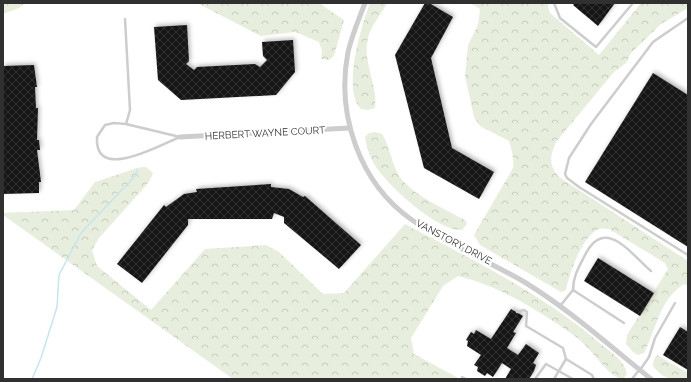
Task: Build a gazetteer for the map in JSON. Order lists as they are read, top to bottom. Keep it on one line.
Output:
{"streets":{"street":["HERBERT WAYNE COURT","VANSTORY DRIVE"]},"crossings":[["HERBERT WAYNE COURT","VANSTORY DRIVE"]]}
